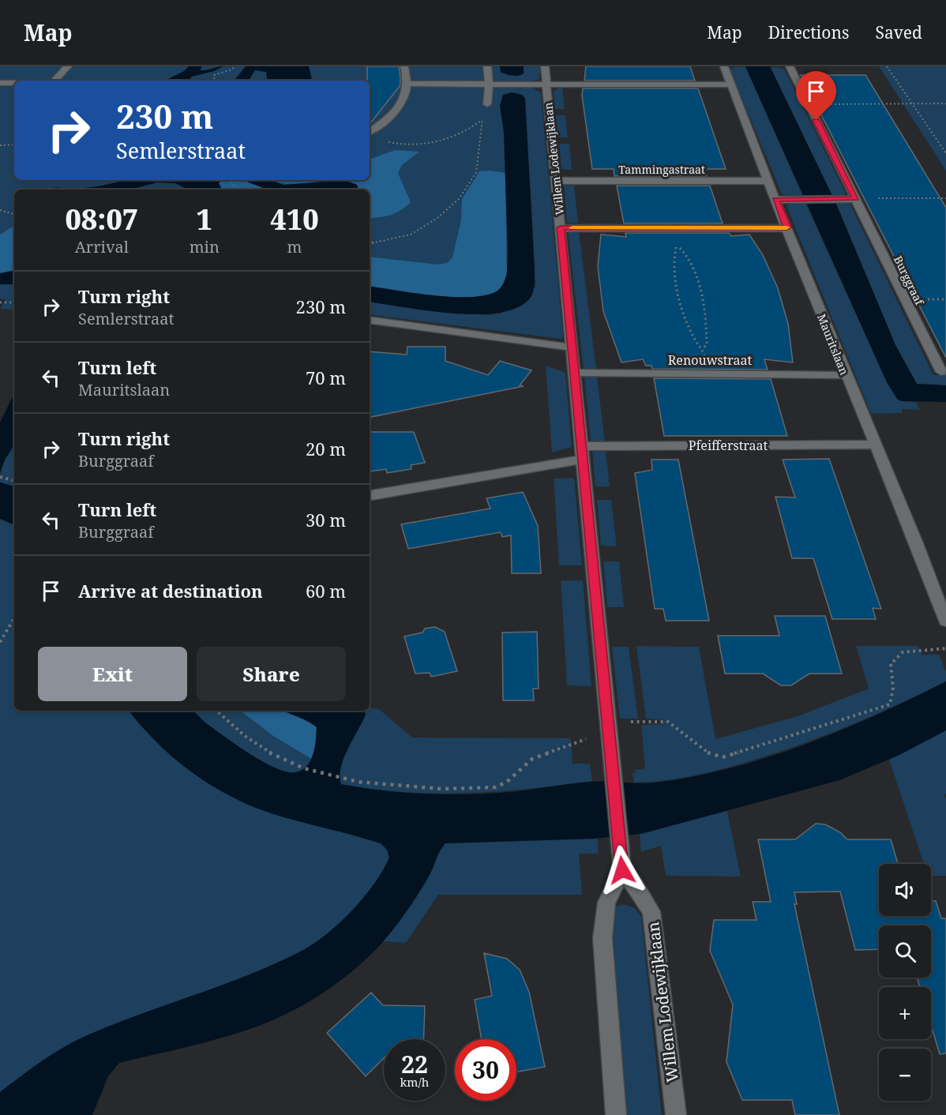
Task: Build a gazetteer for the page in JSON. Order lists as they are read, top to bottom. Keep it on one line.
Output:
{"streets":{"street":["Willem Lodewijklaan","Tammingastraat","Burggraaf","Mauritslaan","Renouwstraat","Pfeifferstraat"]},"crossings":[["Willem Lodewijklaan","Tammingastraat"],["Willem Lodewijklaan","Renouwstraat"],["Willem Lodewijklaan","Pfeifferstraat"],["Tammingastraat","Mauritslaan"],["Mauritslaan","Renouwstraat"],["Mauritslaan","Pfeifferstraat"]],"page":{"header":"Map","nav":["Map","Directions","Saved"],"turn":["230 m","Semlerstraat"],"eta":["08:07","Arrival","1","min","410","m"],"list":[{"name":"Turn right","note":"Semlerstraat","value":"230 m"},{"name":"Turn left","note":"Mauritslaan","value":"70 m"},{"name":"Turn right","note":"Burggraaf","value":"20 m"},{"name":"Turn left","note":"Burggraaf","value":"30 m"},{"name":"Arrive at destination","value":"60 m"}],"buttons":["Exit","Share"],"map_buttons":["+","−"],"speed":"22 km/h","limit":"30"}}
